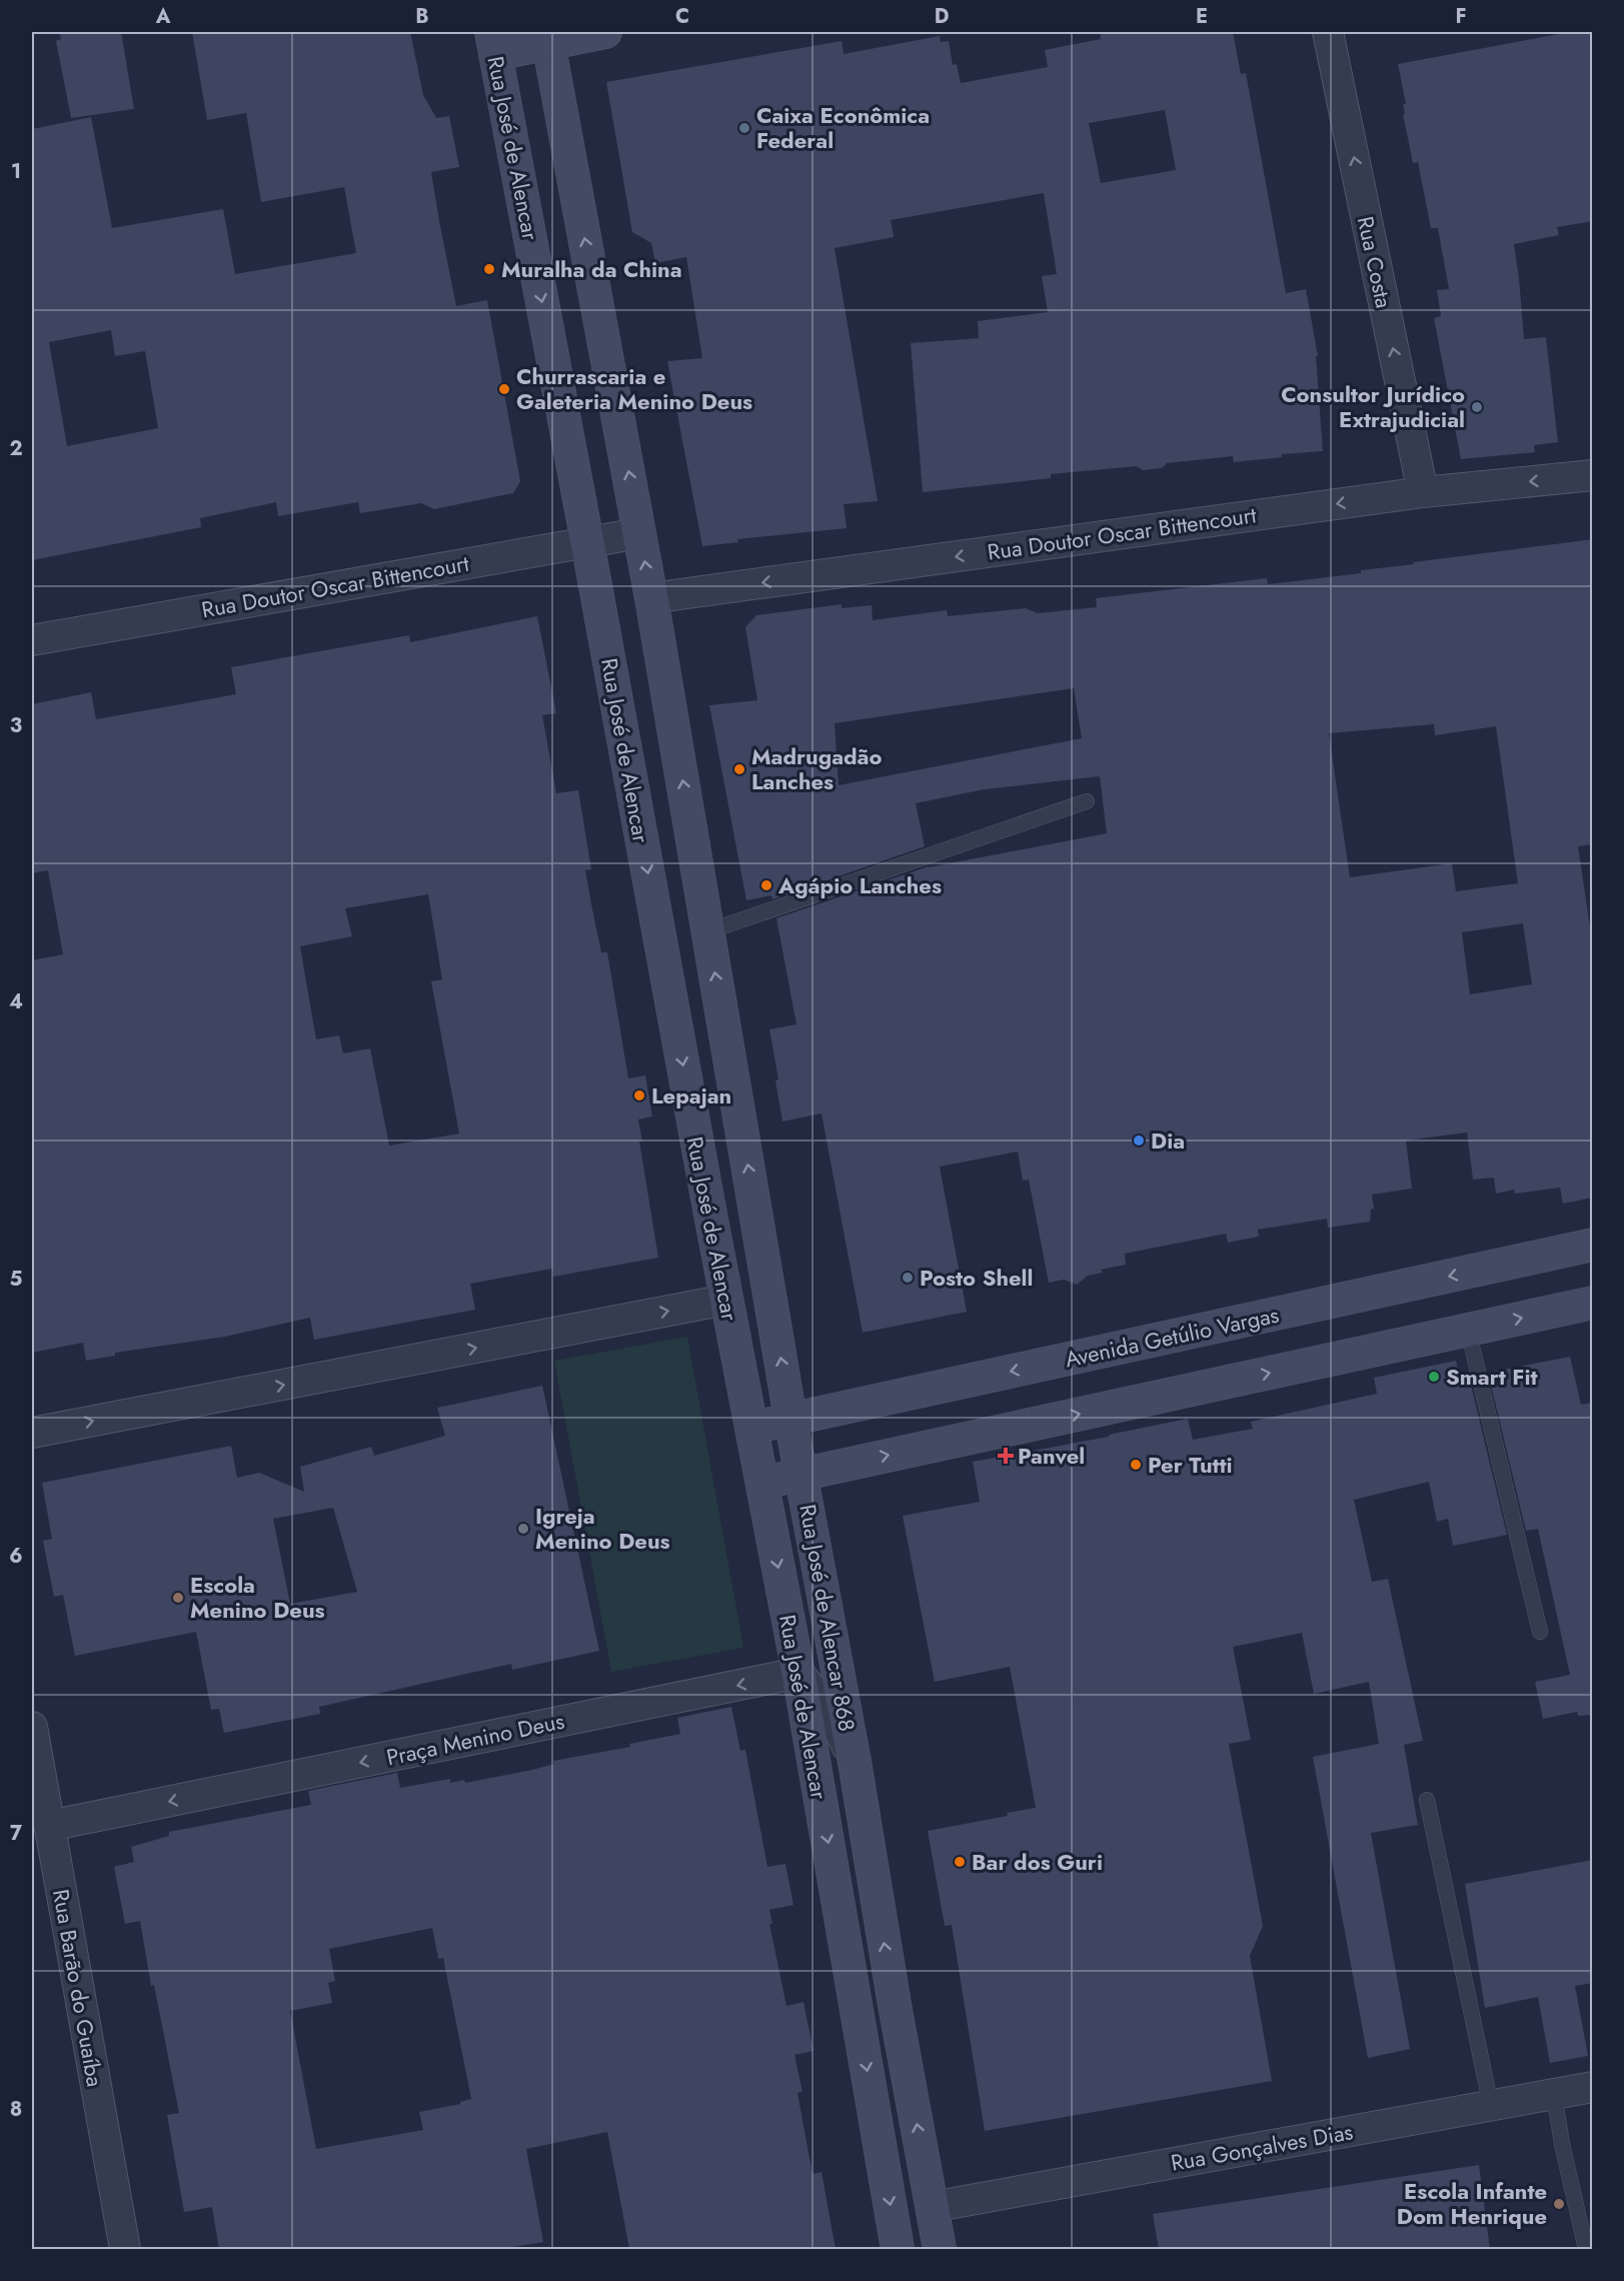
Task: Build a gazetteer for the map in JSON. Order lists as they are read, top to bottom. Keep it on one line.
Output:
{"streets":{"main road":["Rua José de Alencar","Avenida Getúlio Vargas","Rua José de Alencar 868"],"street":["Rua Costa","Rua Doutor Oscar Bittencourt","Praça Menino Deus","Rua Barão do Guaíba","Rua Gonçalves Dias"]},"crossings":[["Rua José de Alencar","Rua Doutor Oscar Bittencourt"],["Rua José de Alencar","Avenida Getúlio Vargas"],["Rua José de Alencar","Rua José de Alencar 868"],["Rua José de Alencar","Praça Menino Deus"],["Rua José de Alencar","Rua Gonçalves Dias"],["Rua Costa","Rua Doutor Oscar Bittencourt"],["Praça Menino Deus","Rua Barão do Guaíba"]],"one_way":["Rua Costa","Rua Doutor Oscar Bittencourt","Praça Menino Deus"],"places":{"other":["Caixa Econômica Federal","Muralha da China","Churrascaria e Galeteria Menino Deus","Consultor Jurídico Extrajudicial","Madrugadão Lanches","Agápio Lanches","Lepajan","Dia","Posto Shell","Smart Fit","Per Tutti","Igreja Menino Deus","Escola Menino Deus","Bar dos Guri","Escola Infante Dom Henrique"],"health":["Panvel"]},"grid":{"columns":["A","B","C","D","E","F"],"rows":["1","2","3","4","5","6","7","8"]}}
